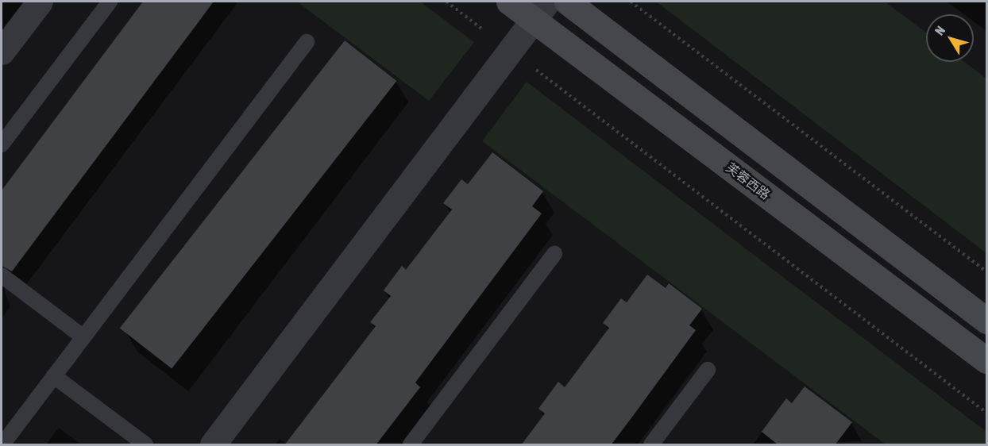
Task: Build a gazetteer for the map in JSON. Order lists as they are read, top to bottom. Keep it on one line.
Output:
{"streets":{"main road":["芙蓉西路"]},"north":"top left"}
